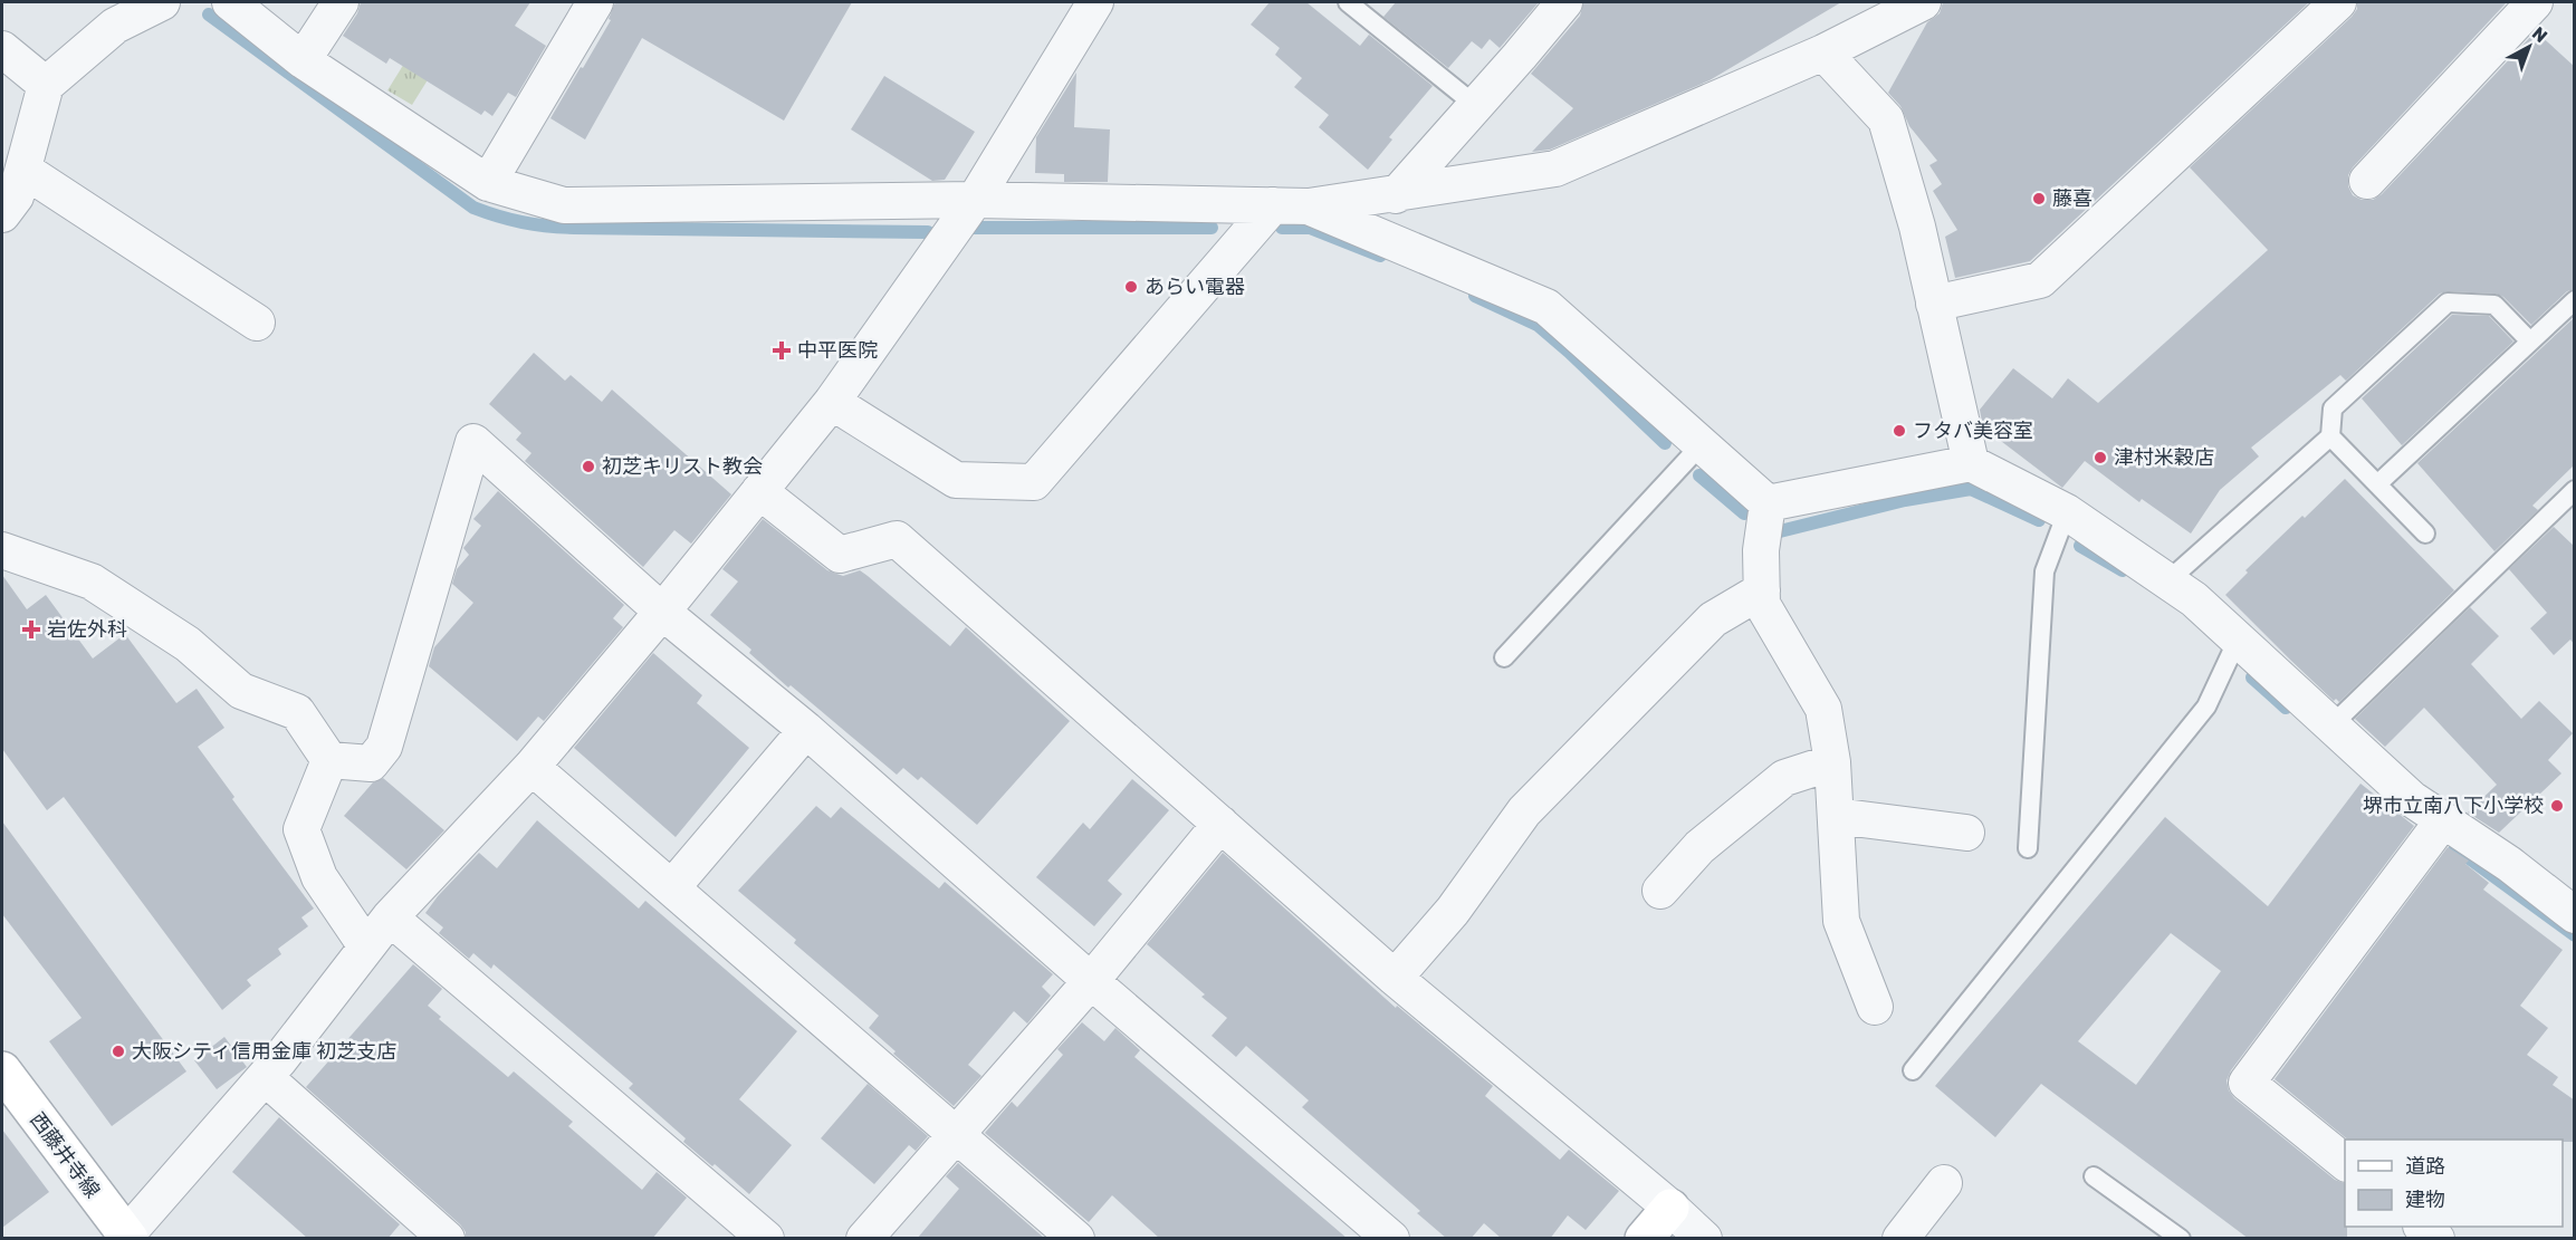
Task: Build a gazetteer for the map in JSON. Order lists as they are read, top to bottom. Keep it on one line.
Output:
{"streets":{"main road":["西藤井寺線"]},"places":{"other":["藤喜","あらい電器","フタバ美容室","津村米穀店","初芝キリスト教会","堺市立南八下小学校","大阪シティ信用金庫 初芝支店"],"health":["中平医院","岩佐外科"]},"legend":["道路","建物"],"north":"top right"}
